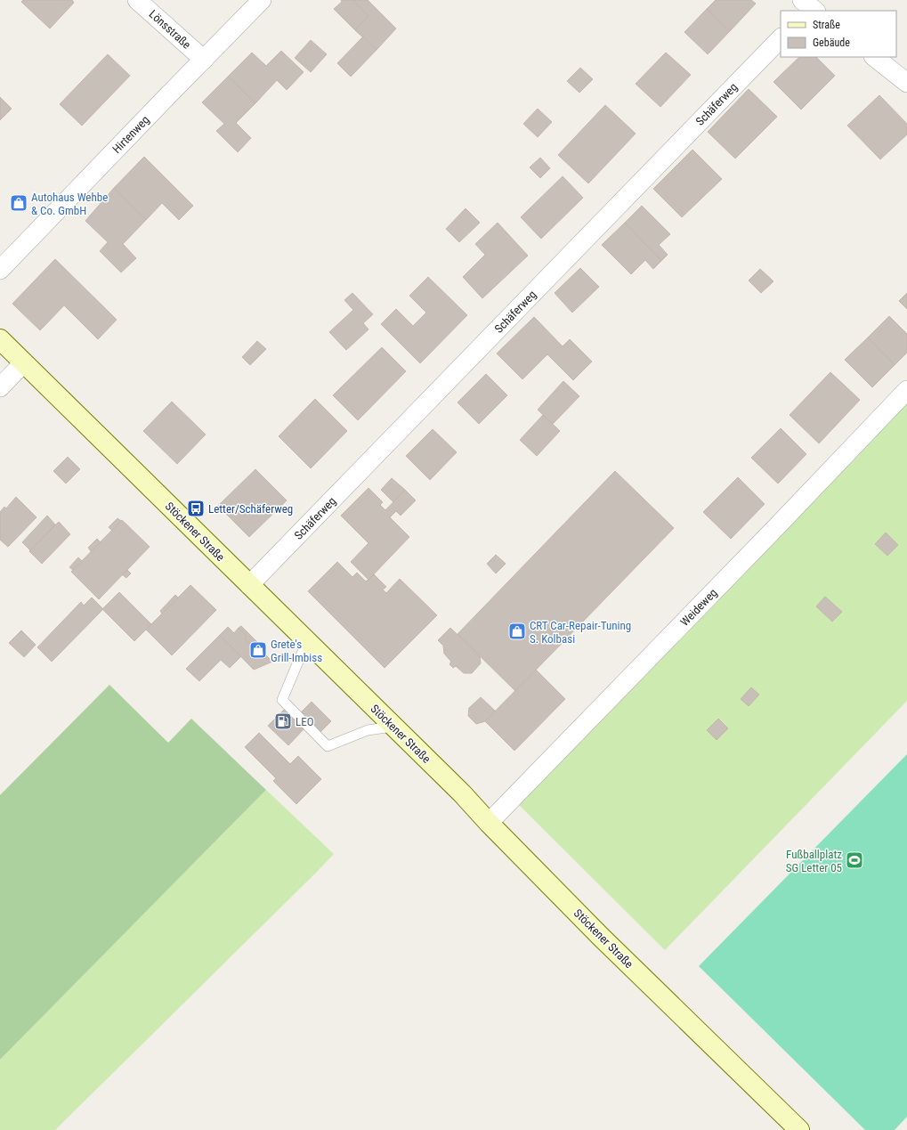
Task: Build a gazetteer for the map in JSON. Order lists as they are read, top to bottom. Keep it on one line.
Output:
{"streets":{"main road":["Stöckener Straße"],"street":["Lönsstraße","Schäferweg","Hirtenweg","Weideweg"]},"crossings":[["Lönsstraße","Hirtenweg"],["Schäferweg","Stöckener Straße"],["Stöckener Straße","Weideweg"]],"places":{"shop":["Autohaus Wehbe & Co. GmbH","CRT Car-Repair-Tuning S. Kolbasi","Grete's Grill-Imbiss"],"bus stop":["Letter/Schäferweg"],"fuel station":["LEO"],"sports":["Fußballplatz SG Letter 05"]},"legend":["Straße","Gebäude"]}
